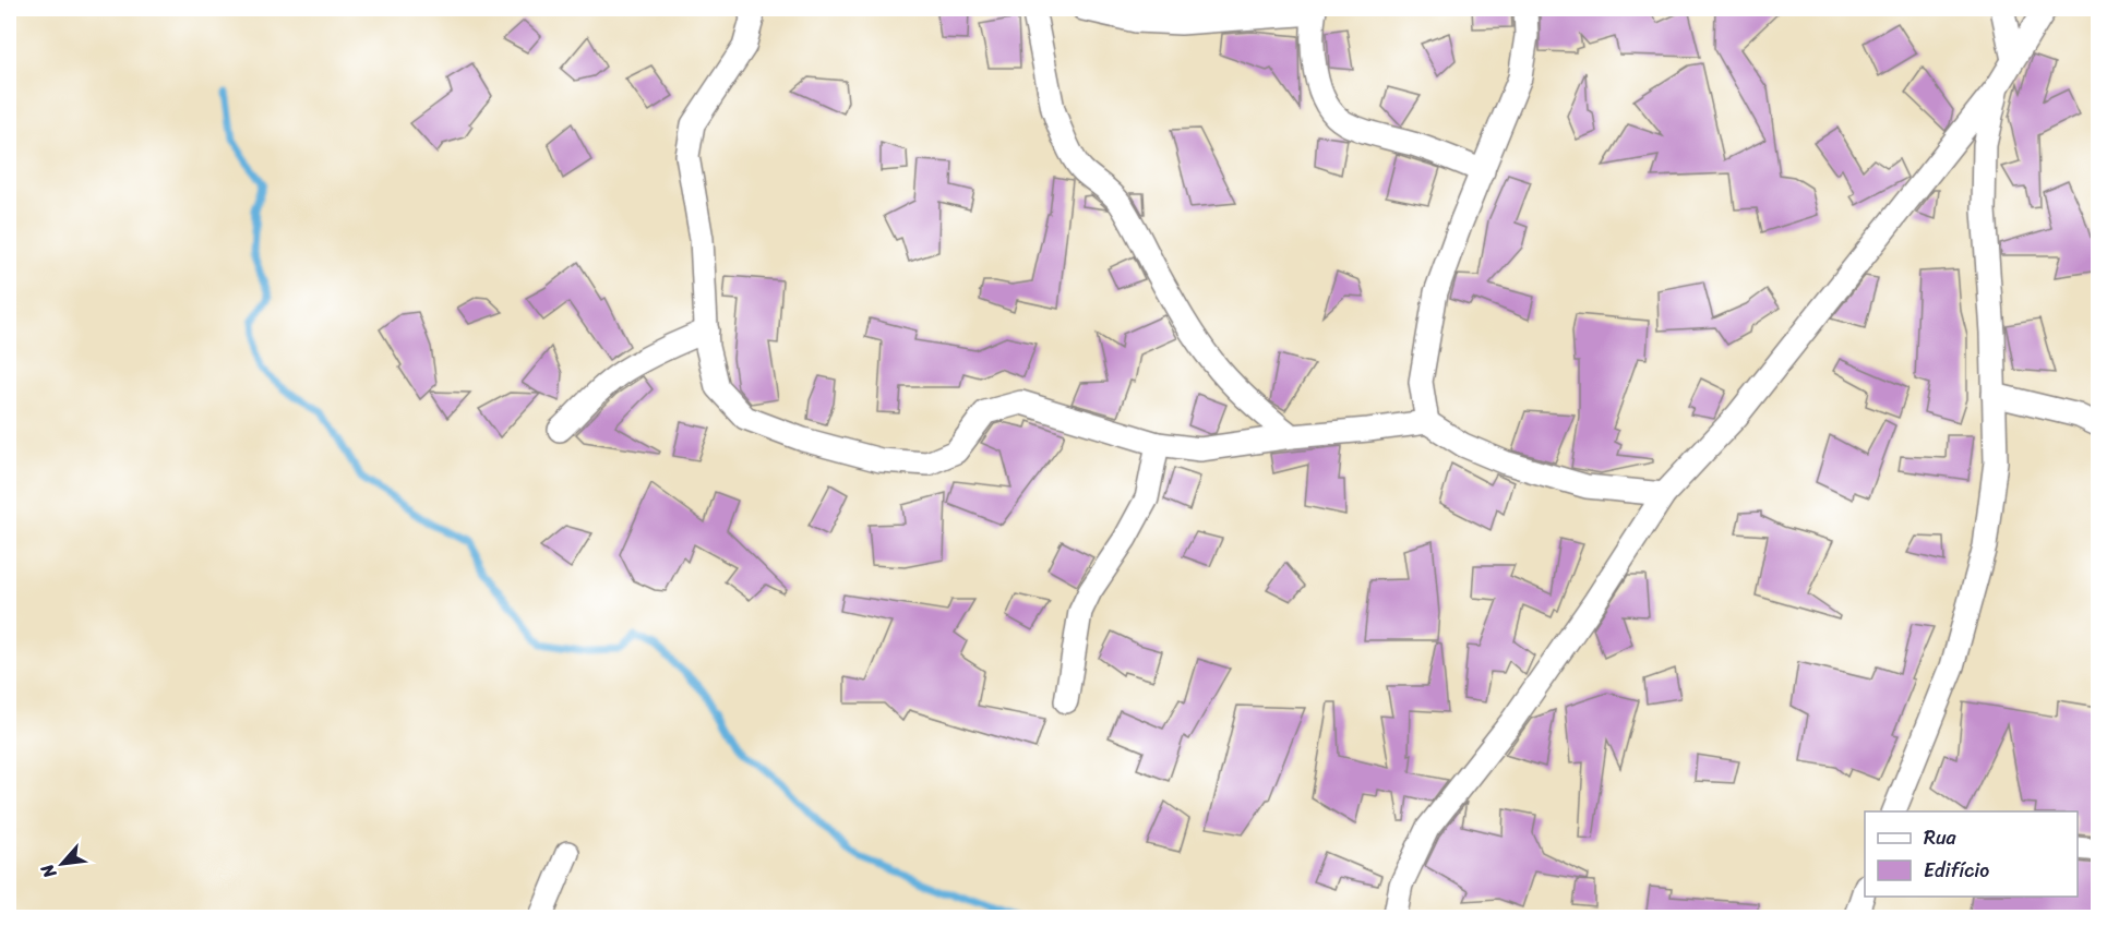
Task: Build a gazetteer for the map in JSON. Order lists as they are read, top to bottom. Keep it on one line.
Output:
{"legend":["Rua","Edifício"],"north":"bottom left"}
